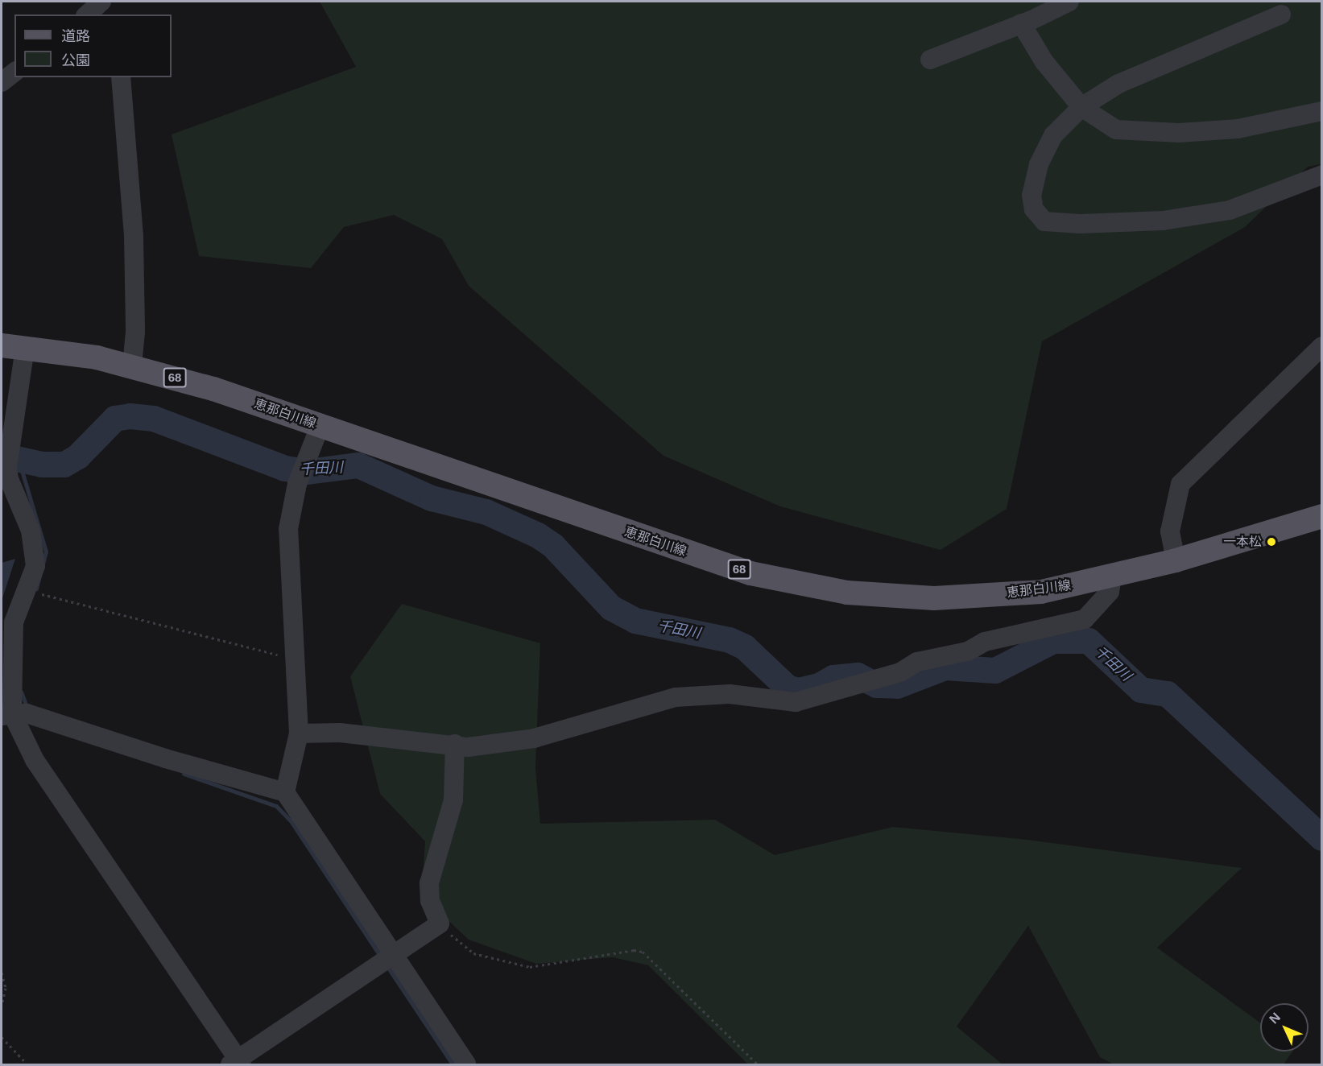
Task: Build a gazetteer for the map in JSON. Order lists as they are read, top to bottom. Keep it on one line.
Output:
{"streets":{"main road":["68","恵那白川線"]},"water":["千田川"],"places":["一本松"],"legend":["道路","公園"],"north":"top left"}
